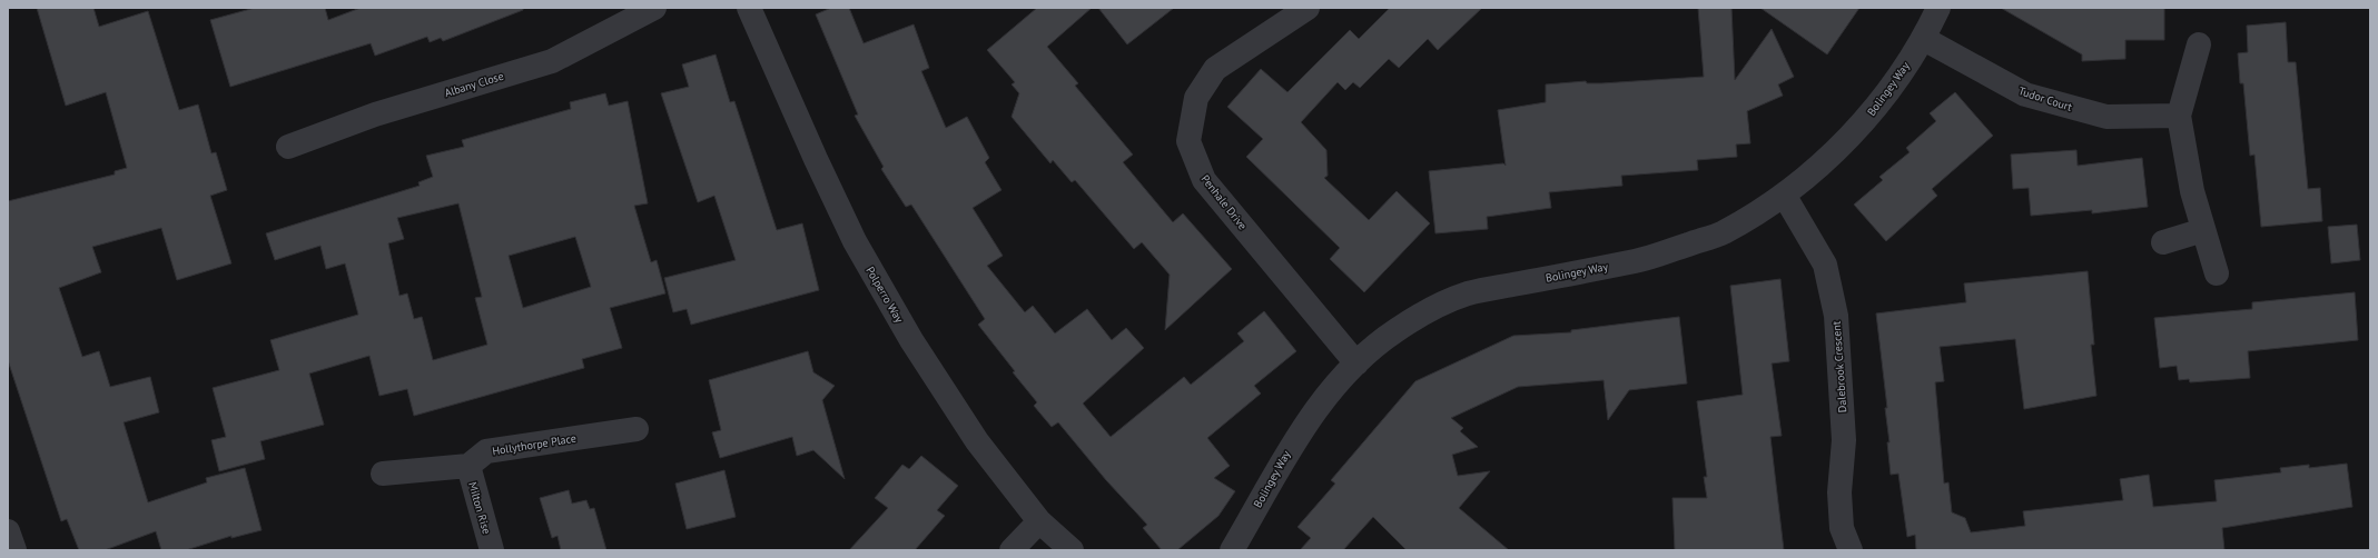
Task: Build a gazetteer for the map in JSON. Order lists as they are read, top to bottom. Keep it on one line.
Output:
{"streets":{"street":["Albany Close","Bolingey Way","Tudor Court","Penhale Drive","Polperro Way","Dalebrook Crescent","Hollythorpe Place","Milton Rise"]},"crossings":[["Bolingey Way","Tudor Court"],["Bolingey Way","Penhale Drive"],["Bolingey Way","Dalebrook Crescent"],["Hollythorpe Place","Milton Rise"]]}
